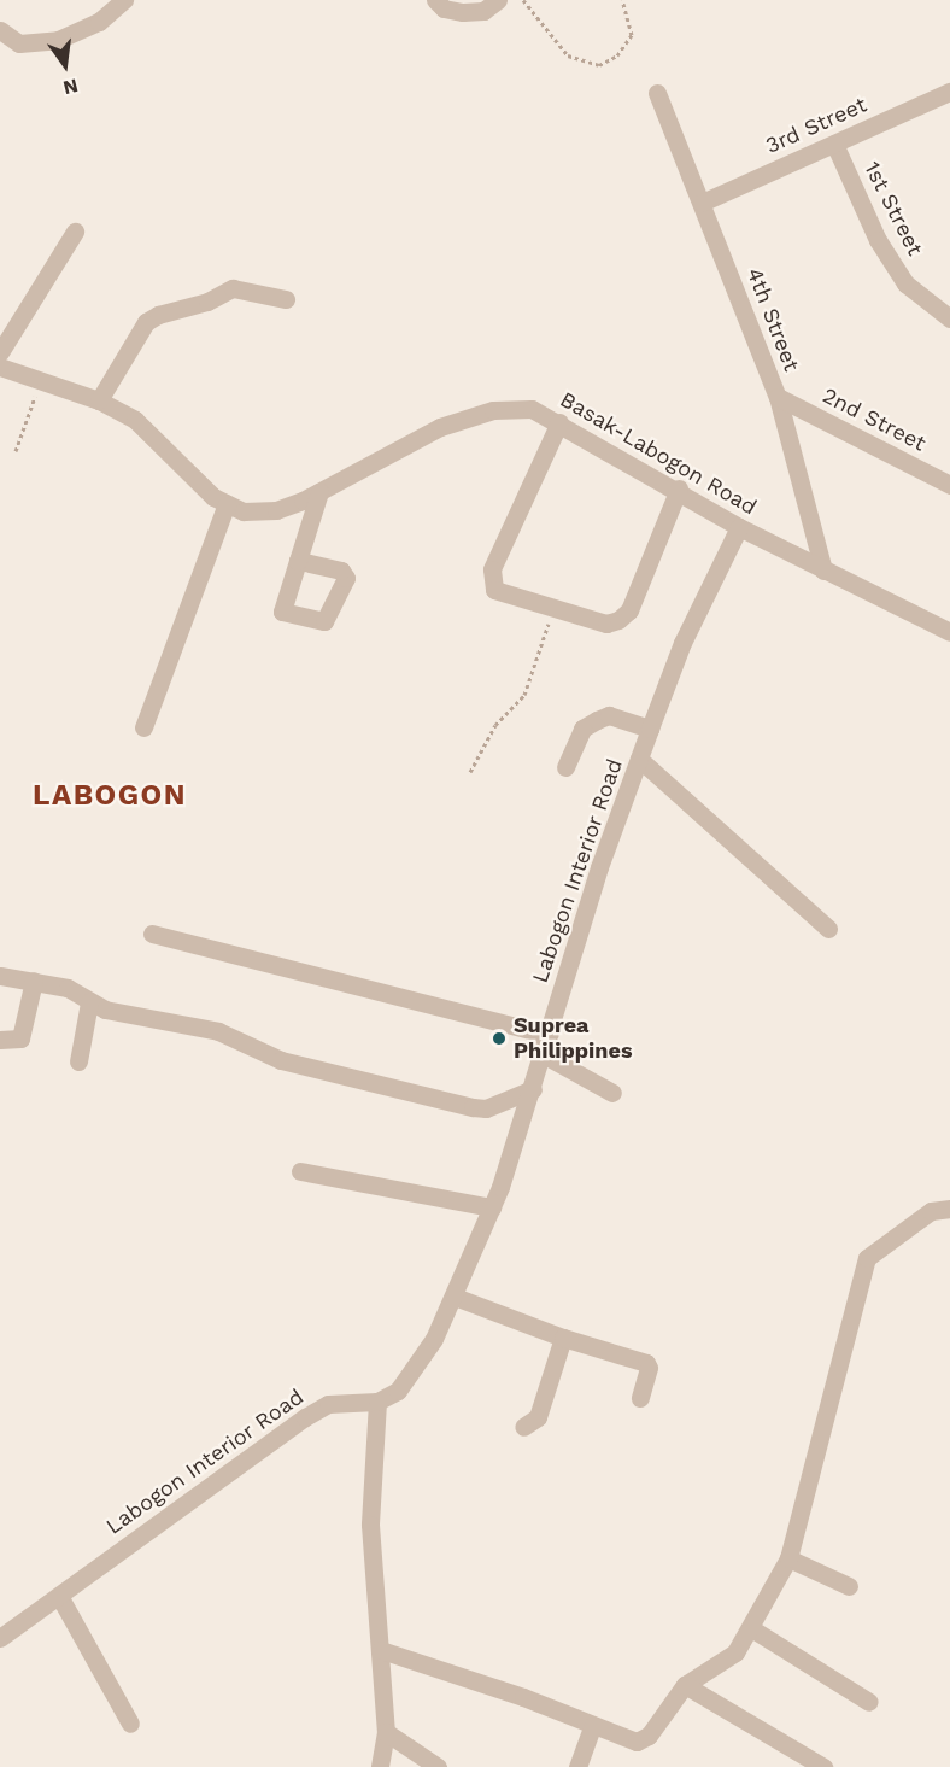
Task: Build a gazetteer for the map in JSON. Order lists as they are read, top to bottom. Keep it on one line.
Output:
{"streets":{"street":["3rd Street","1st Street","4th Street","2nd Street","Basak-Labogon Road","Labogon Interior Road"]},"crossings":[["3rd Street","1st Street"],["3rd Street","4th Street"],["4th Street","2nd Street"],["4th Street","Basak-Labogon Road"],["Basak-Labogon Road","Labogon Interior Road"]],"districts":["LABOGON"],"places":["Suprea Philippines"],"north":"bottom"}
